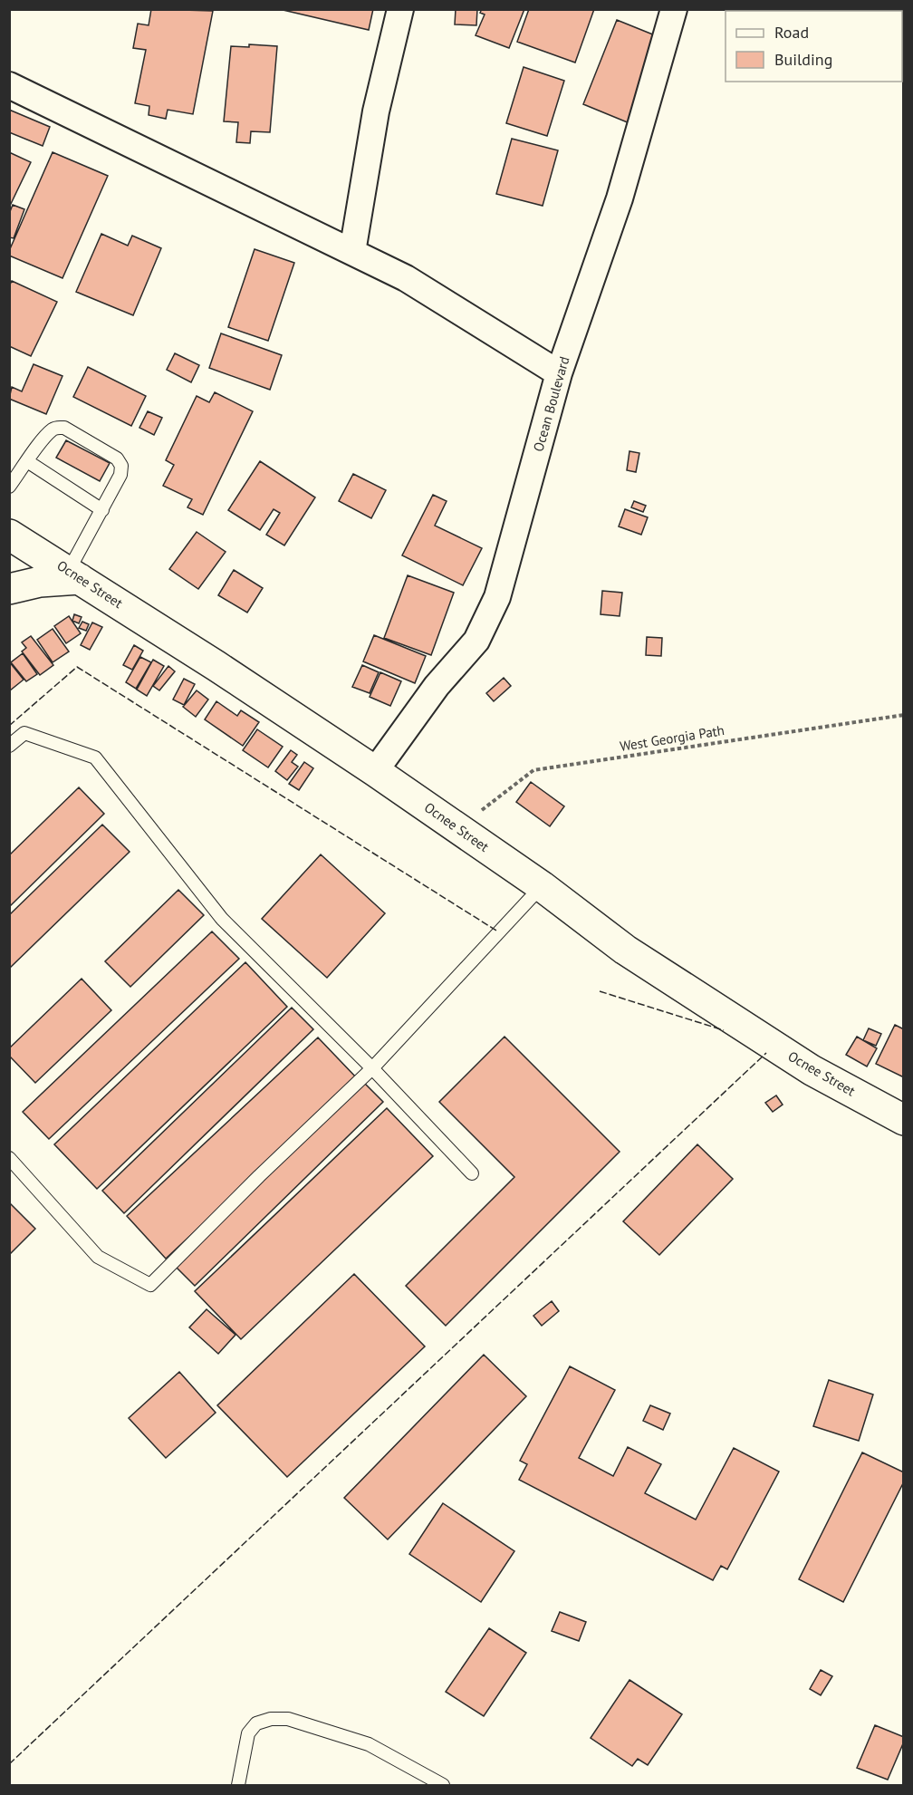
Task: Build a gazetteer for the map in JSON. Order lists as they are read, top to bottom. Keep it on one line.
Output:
{"streets":{"street":["Ocean Boulevard","Ocnee Street"],"path":["West Georgia Path"]},"crossings":[["Ocean Boulevard","Ocnee Street"]],"legend":["Road","Building"]}
